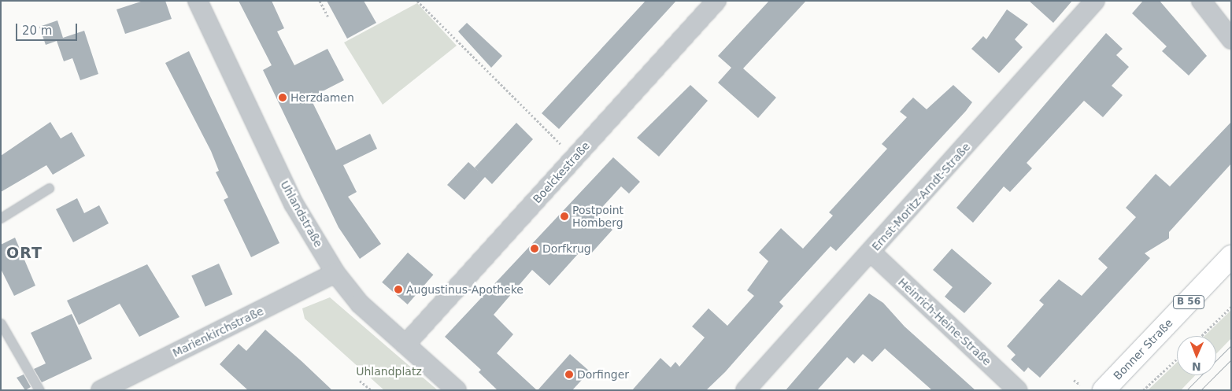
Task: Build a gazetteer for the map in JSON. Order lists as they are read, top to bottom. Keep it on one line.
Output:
{"streets":{"main road":["B 56","Bonner Straße"],"street":["Boelckestraße","Ernst-Moritz-Arndt-Straße","Uhlandstraße","Heinrich-Heine-Straße","Marienkirchstraße"]},"crossings":[["Boelckestraße","Uhlandstraße"],["Ernst-Moritz-Arndt-Straße","Heinrich-Heine-Straße"],["Uhlandstraße","Marienkirchstraße"]],"districts":["ORT"],"parks":["Uhlandplatz"],"places":["Herzdamen","Postpoint Homberg","Dorfkrug","Augustinus-Apotheke","Dorfinger"],"scale_bar":"20 m","north":"bottom"}
